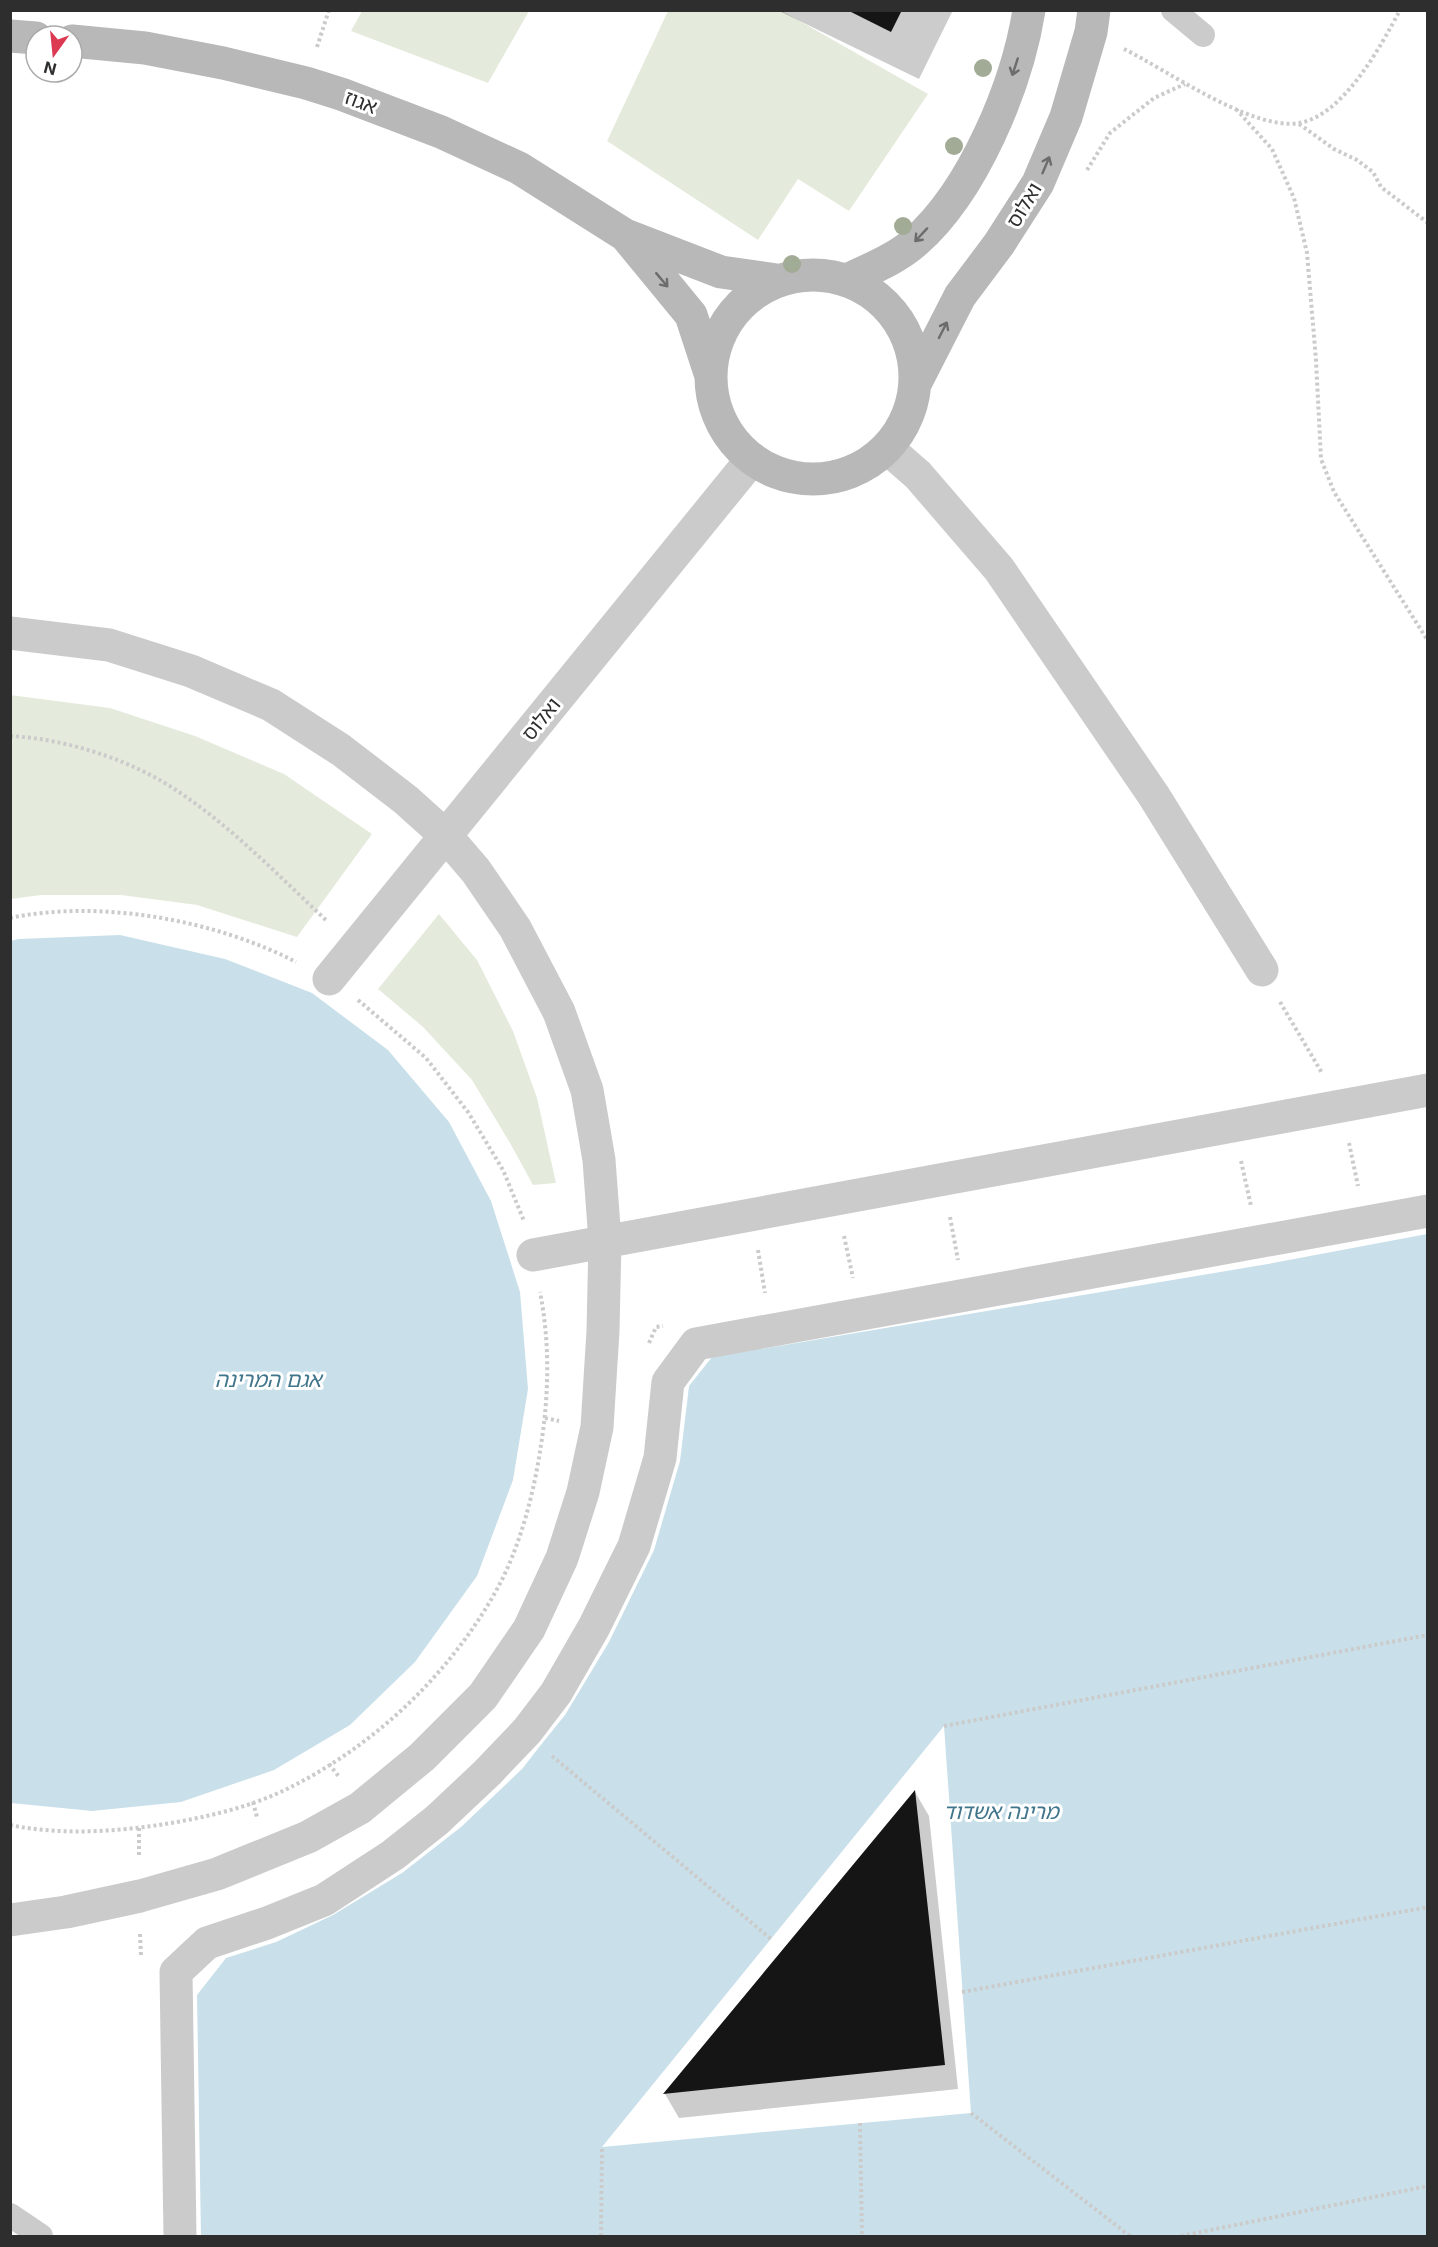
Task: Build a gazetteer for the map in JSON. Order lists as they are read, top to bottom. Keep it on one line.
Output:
{"streets":{"street":["אגוז","ואלוס"]},"crossings":[["אגוז","ואלוס"]],"water":["אגם המרינה","מרינה אשדוד"],"north":"bottom"}
